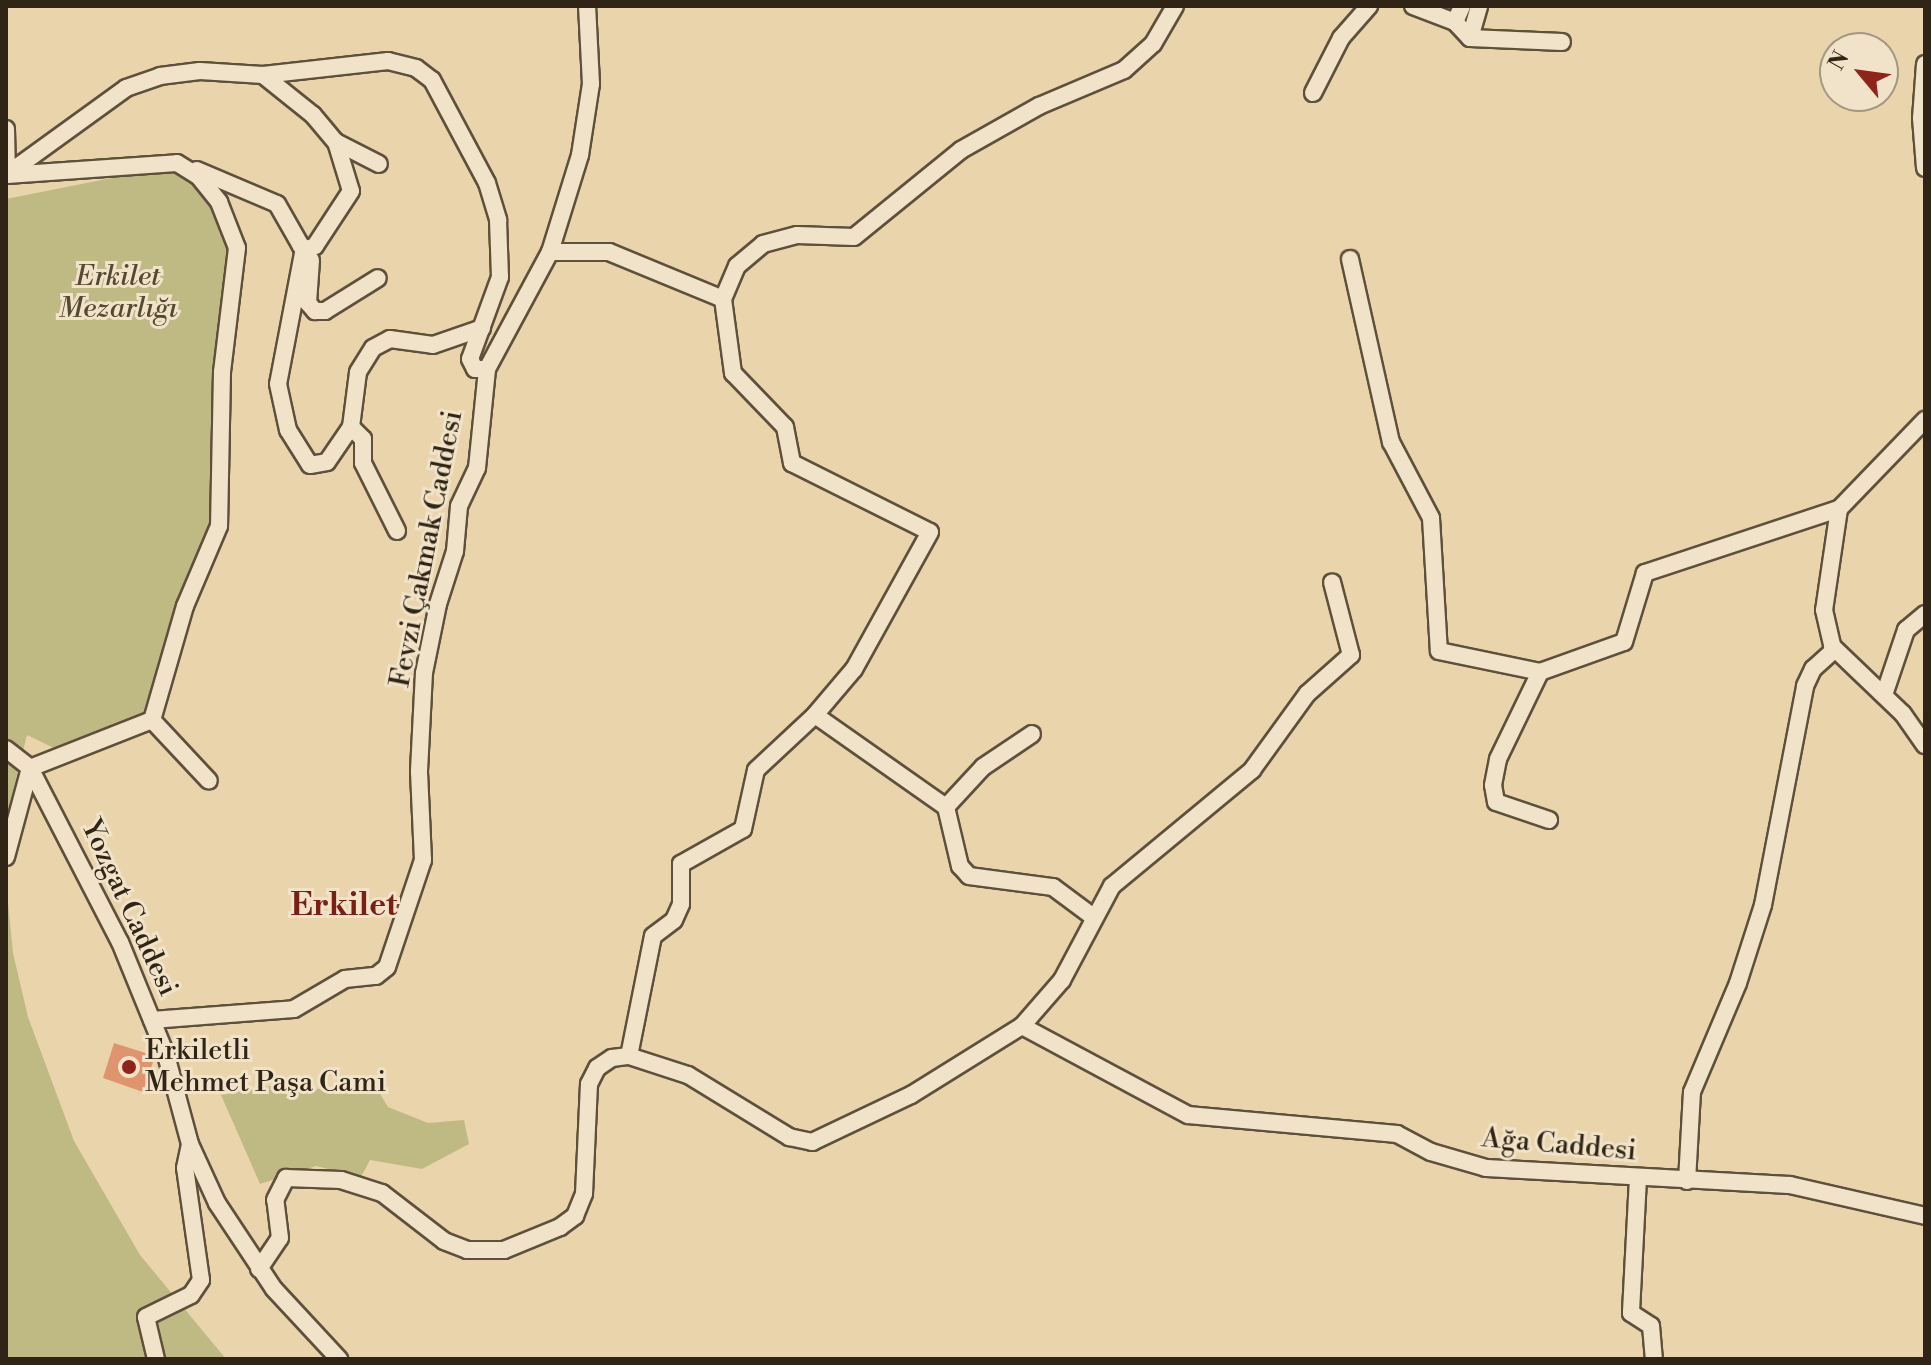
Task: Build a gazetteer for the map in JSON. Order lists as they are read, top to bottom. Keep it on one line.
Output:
{"streets":{"street":["Fevzi Çakmak Caddesi","Yozgat Caddesi","Ağa Caddesi"]},"crossings":[["Fevzi Çakmak Caddesi","Yozgat Caddesi"]],"districts":["Erkilet"],"parks":["Erkilet Mezarlığı"],"places":["Erkiletli Mehmet Paşa Cami"],"north":"top left"}
